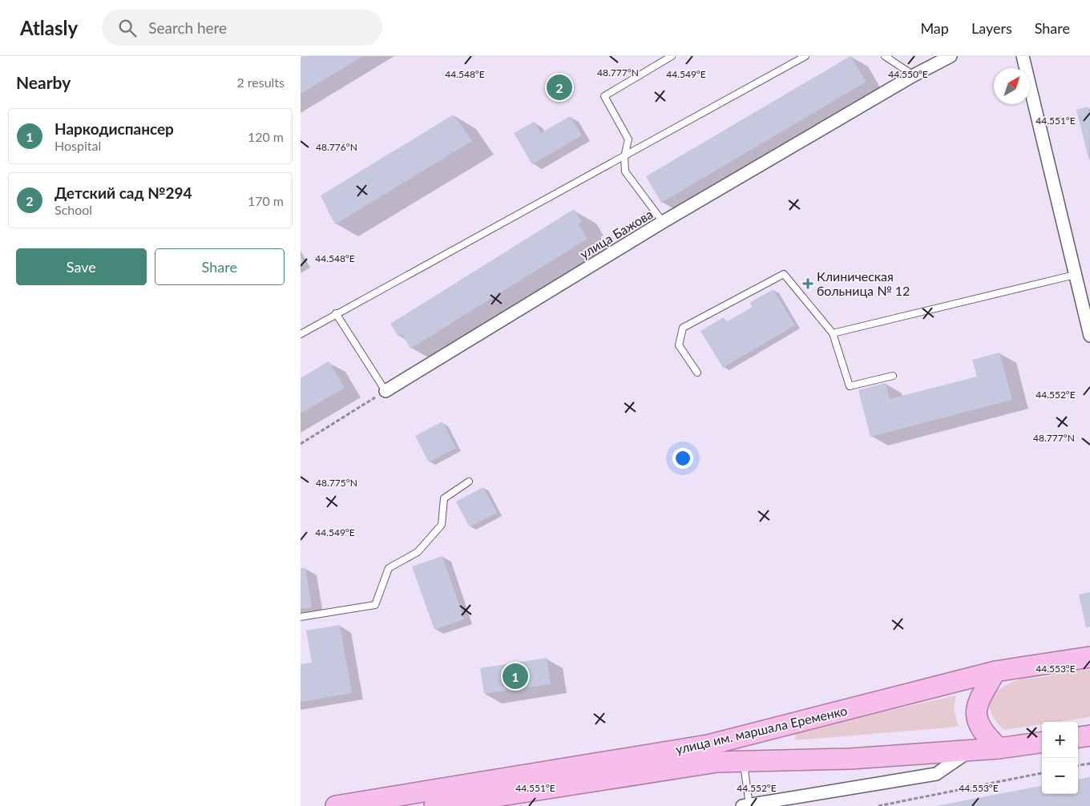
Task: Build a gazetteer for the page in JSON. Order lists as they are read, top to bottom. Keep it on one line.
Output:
{"streets":{"highway":["улица им. маршала Еременко"],"street":["улица Бажова"]},"places":{"health":["Клиническая больница № 12"]},"north":"top right","page":{"header":"Atlasly","search":"Search here","nav":["Map","Layers","Share"],"heading":["Nearby","2 results"],"pins":["2","1"],"list":[{"mark":"1","name":"Наркодиспансер","note":"Hospital","value":"120 m"},{"mark":"2","name":"Детский сад №294","note":"School","value":"170 m"}],"buttons":["Save","Share"],"map_buttons":["+","−"]},"coordinates":["48.777°N","44.548°E","44.549°E","44.550°E","44.551°E","48.776°N","44.552°E","48.775°N","44.553°E"]}
